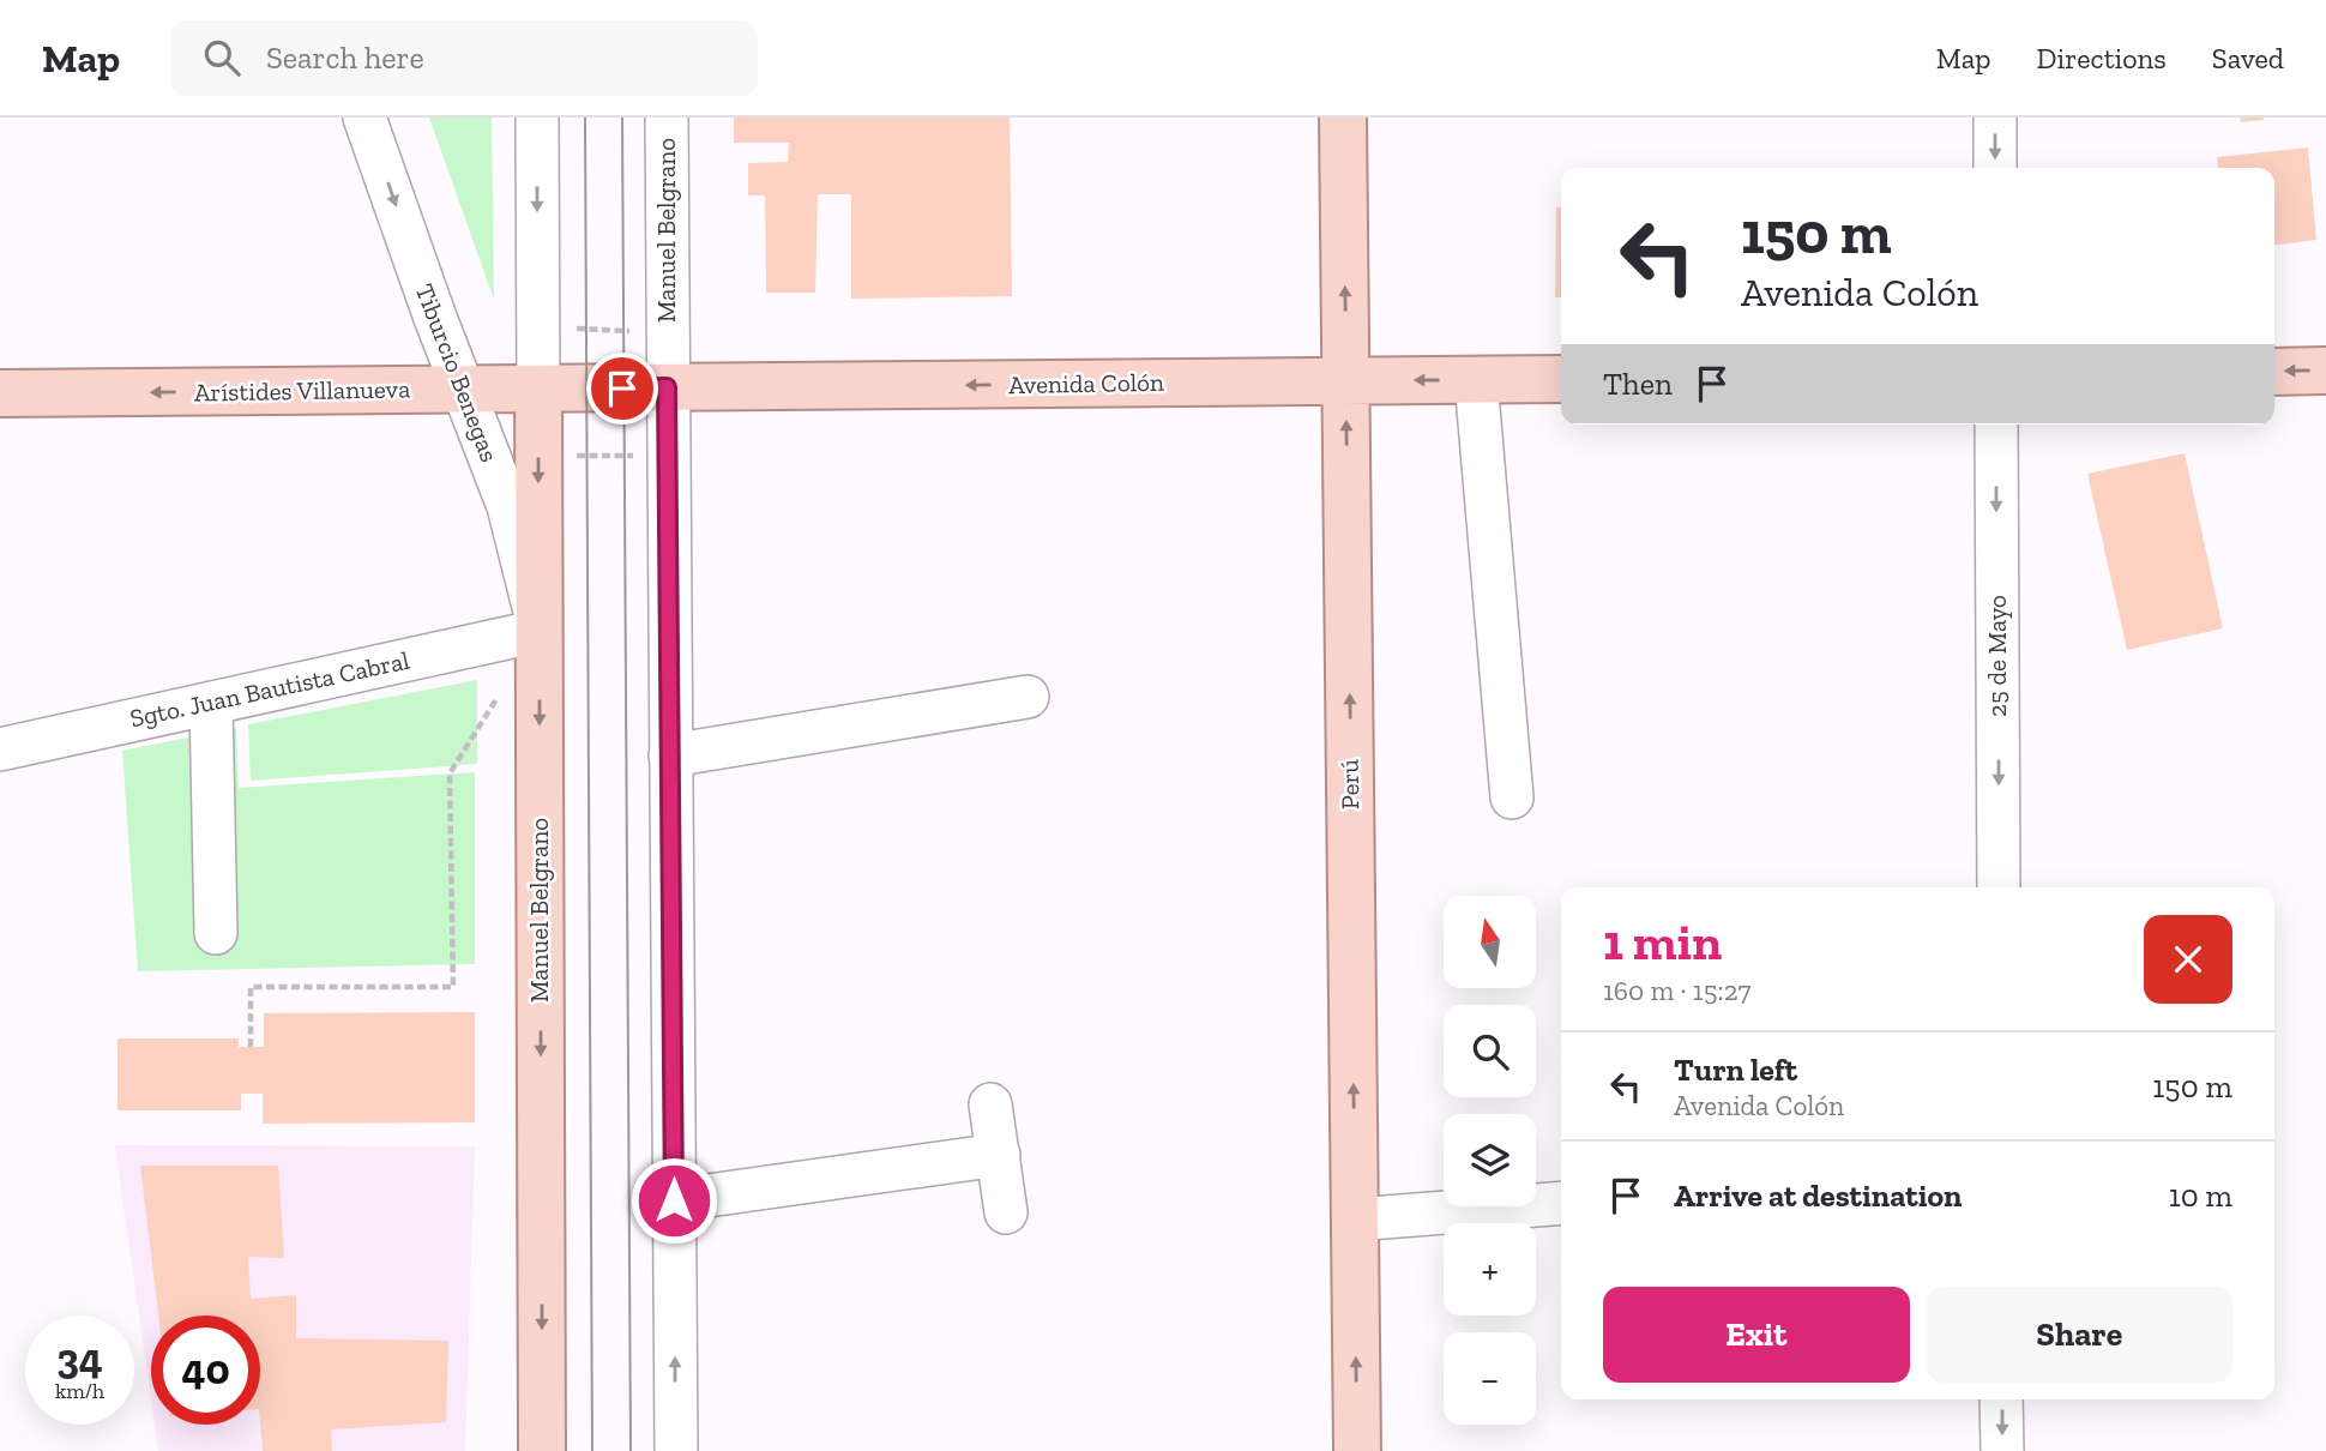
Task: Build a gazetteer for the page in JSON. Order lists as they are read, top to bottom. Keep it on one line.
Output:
{"streets":{"main road":["Manuel Belgrano","Avenida Colón","Arístides Villanueva","Perú"],"street":["Tiburcio Benegas","25 de Mayo","Sgto. Juan Bautista Cabral"]},"crossings":[["Manuel Belgrano","Tiburcio Benegas"],["Manuel Belgrano","Avenida Colón"],["Manuel Belgrano","Arístides Villanueva"],["Manuel Belgrano","Sgto. Juan Bautista Cabral"],["Tiburcio Benegas","Arístides Villanueva"],["Tiburcio Benegas","Sgto. Juan Bautista Cabral"],["Avenida Colón","Arístides Villanueva"],["Avenida Colón","Perú"]],"one_way":["Tiburcio Benegas","Avenida Colón","Arístides Villanueva","25 de Mayo","Perú"],"north":"top","page":{"header":"Map","search":"Search here","nav":["Map","Directions","Saved"],"turn":["150 m","Avenida Colón"],"then":"Then","heading":["1 min","160 m · 15:27"],"map_buttons":["+","−"],"list":[{"name":"Turn left","note":"Avenida Colón","value":"150 m"},{"name":"Arrive at destination","value":"10 m"}],"buttons":["Exit","Share"],"speed":"34 km/h","limit":"40"}}
